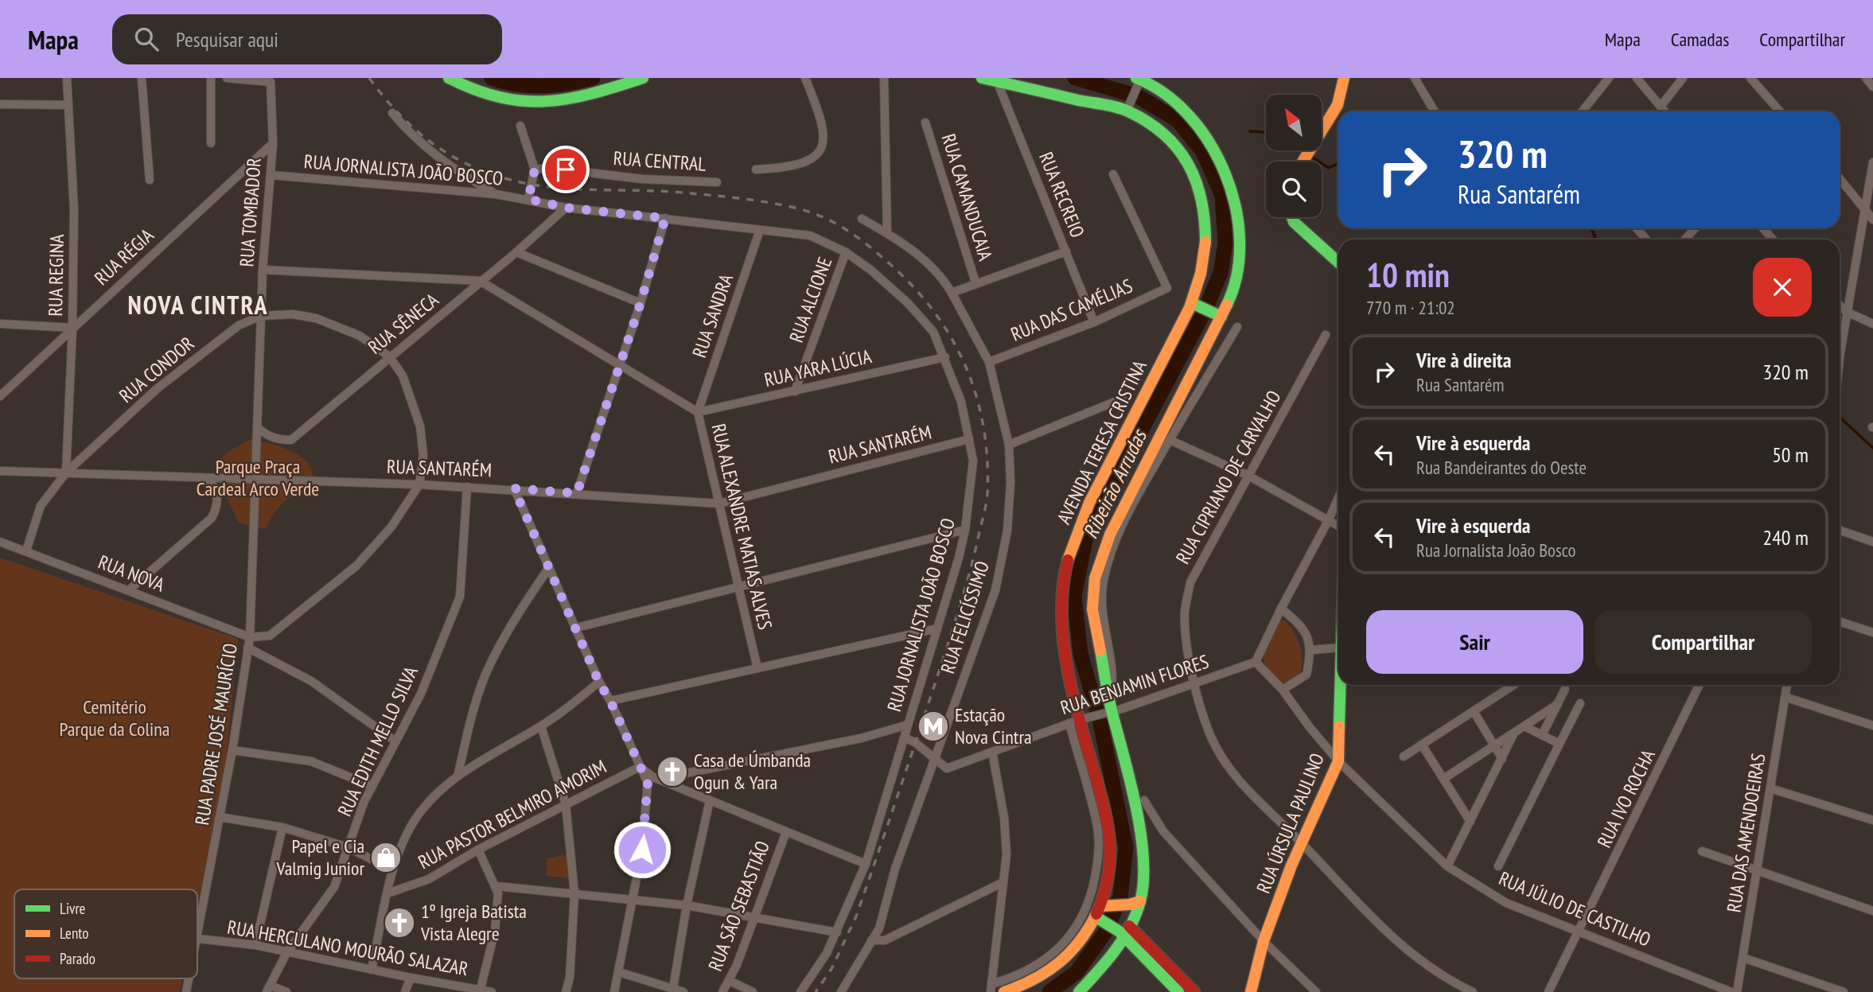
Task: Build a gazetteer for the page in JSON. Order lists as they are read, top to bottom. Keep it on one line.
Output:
{"streets":{"main road":["AVENIDA TERESA CRISTINA","RUA ÚRSULA PAULINO"],"street":["RUA CENTRAL","RUA JORNALISTA JOÃO BOSCO","RUA RECREIO","RUA CAMANDUCAIA","RUA TOMBADOR","RUA RÉGIA","RUA REGINA","RUA ALCIONE","RUA DAS CAMÉLIAS","RUA SANDRA","RUA SÊNECA","RUA YARA LÚCIA","RUA CONDOR","RUA SANTARÉM","RUA CIPRIANO DE CARVALHO","RUA ALEXANDRE MATIAS ALVES","RUA NOVA","RUA FELICÍSSIMO","RUA BENJAMIN FLORES","RUA PADRE JOSÉ MAURÍCIO","RUA EDITH MELLO SILVA","RUA IVO ROCHA","RUA PASTOR BELMIRO AMORIM","RUA DAS AMENDOEIRAS","RUA SÃO SEBASTIÃO","RUA JÚLIO DE CASTILHO","RUA HERCULANO MOURÃO SALAZAR"]},"crossings":[["RUA JORNALISTA JOÃO BOSCO","RUA TOMBADOR"],["RUA JORNALISTA JOÃO BOSCO","RUA ALCIONE"],["RUA JORNALISTA JOÃO BOSCO","RUA SANDRA"],["RUA JORNALISTA JOÃO BOSCO","RUA SÊNECA"],["RUA JORNALISTA JOÃO BOSCO","RUA YARA LÚCIA"],["RUA JORNALISTA JOÃO BOSCO","RUA SANTARÉM"],["RUA RECREIO","RUA DAS CAMÉLIAS"],["RUA RECREIO","AVENIDA TERESA CRISTINA"],["RUA TOMBADOR","RUA RÉGIA"],["RUA TOMBADOR","RUA SÊNECA"],["RUA TOMBADOR","RUA CONDOR"],["RUA TOMBADOR","RUA SANTARÉM"],["RUA TOMBADOR","RUA PADRE JOSÉ MAURÍCIO"],["RUA RÉGIA","RUA REGINA"],["RUA REGINA","RUA CONDOR"],["RUA REGINA","RUA SANTARÉM"],["RUA ALCIONE","RUA YARA LÚCIA"],["RUA DAS CAMÉLIAS","RUA FELICÍSSIMO"],["RUA SANDRA","RUA YARA LÚCIA"],["RUA SANDRA","RUA ALEXANDRE MATIAS ALVES"],["RUA SÊNECA","RUA CONDOR"],["RUA SÊNECA","RUA ALEXANDRE MATIAS ALVES"],["RUA YARA LÚCIA","RUA ALEXANDRE MATIAS ALVES"],["RUA CONDOR","RUA SANTARÉM"],["RUA CONDOR","RUA NOVA"],["RUA CONDOR","RUA PADRE JOSÉ MAURÍCIO"],["AVENIDA TERESA CRISTINA","RUA BENJAMIN FLORES"],["RUA SANTARÉM","RUA ALEXANDRE MATIAS ALVES"],["RUA SANTARÉM","RUA PADRE JOSÉ MAURÍCIO"],["RUA SANTARÉM","RUA EDITH MELLO SILVA"],["RUA CIPRIANO DE CARVALHO","RUA BENJAMIN FLORES"],["RUA CIPRIANO DE CARVALHO","RUA ÚRSULA PAULINO"],["RUA NOVA","RUA PADRE JOSÉ MAURÍCIO"],["RUA FELICÍSSIMO","RUA BENJAMIN FLORES"],["RUA BENJAMIN FLORES","RUA JÚLIO DE CASTILHO"],["RUA PADRE JOSÉ MAURÍCIO","RUA HERCULANO MOURÃO SALAZAR"],["RUA EDITH MELLO SILVA","RUA HERCULANO MOURÃO SALAZAR"],["RUA IVO ROCHA","RUA JÚLIO DE CASTILHO"],["RUA ÚRSULA PAULINO","RUA JÚLIO DE CASTILHO"]],"districts":["NOVA CINTRA"],"water":["Ribeirão Arrudas"],"parks":["Parque Praça Cardeal Arco Verde","Cemitério Parque da Colina"],"places":{"metro station":["Estação Nova Cintra"],"church":["Casa de Úmbanda Ogun & Yara","1º Igreja Batista Vista Alegre"],"shop":["Papel e Cia Valmig Junior"]},"legend":["Livre","Lento","Parado"],"north":"top left","page":{"header":"Mapa","search":"Pesquisar aqui","nav":["Mapa","Camadas","Compartilhar"],"turn":["320 m","Rua Santarém"],"heading":["10 min","770 m · 21:02"],"list":[{"name":"Vire à direita","note":"Rua Santarém","value":"320 m"},{"name":"Vire à esquerda","note":"Rua Bandeirantes do Oeste","value":"50 m"},{"name":"Vire à esquerda","note":"Rua Jornalista João Bosco","value":"240 m"}],"buttons":["Sair","Compartilhar"]}}
